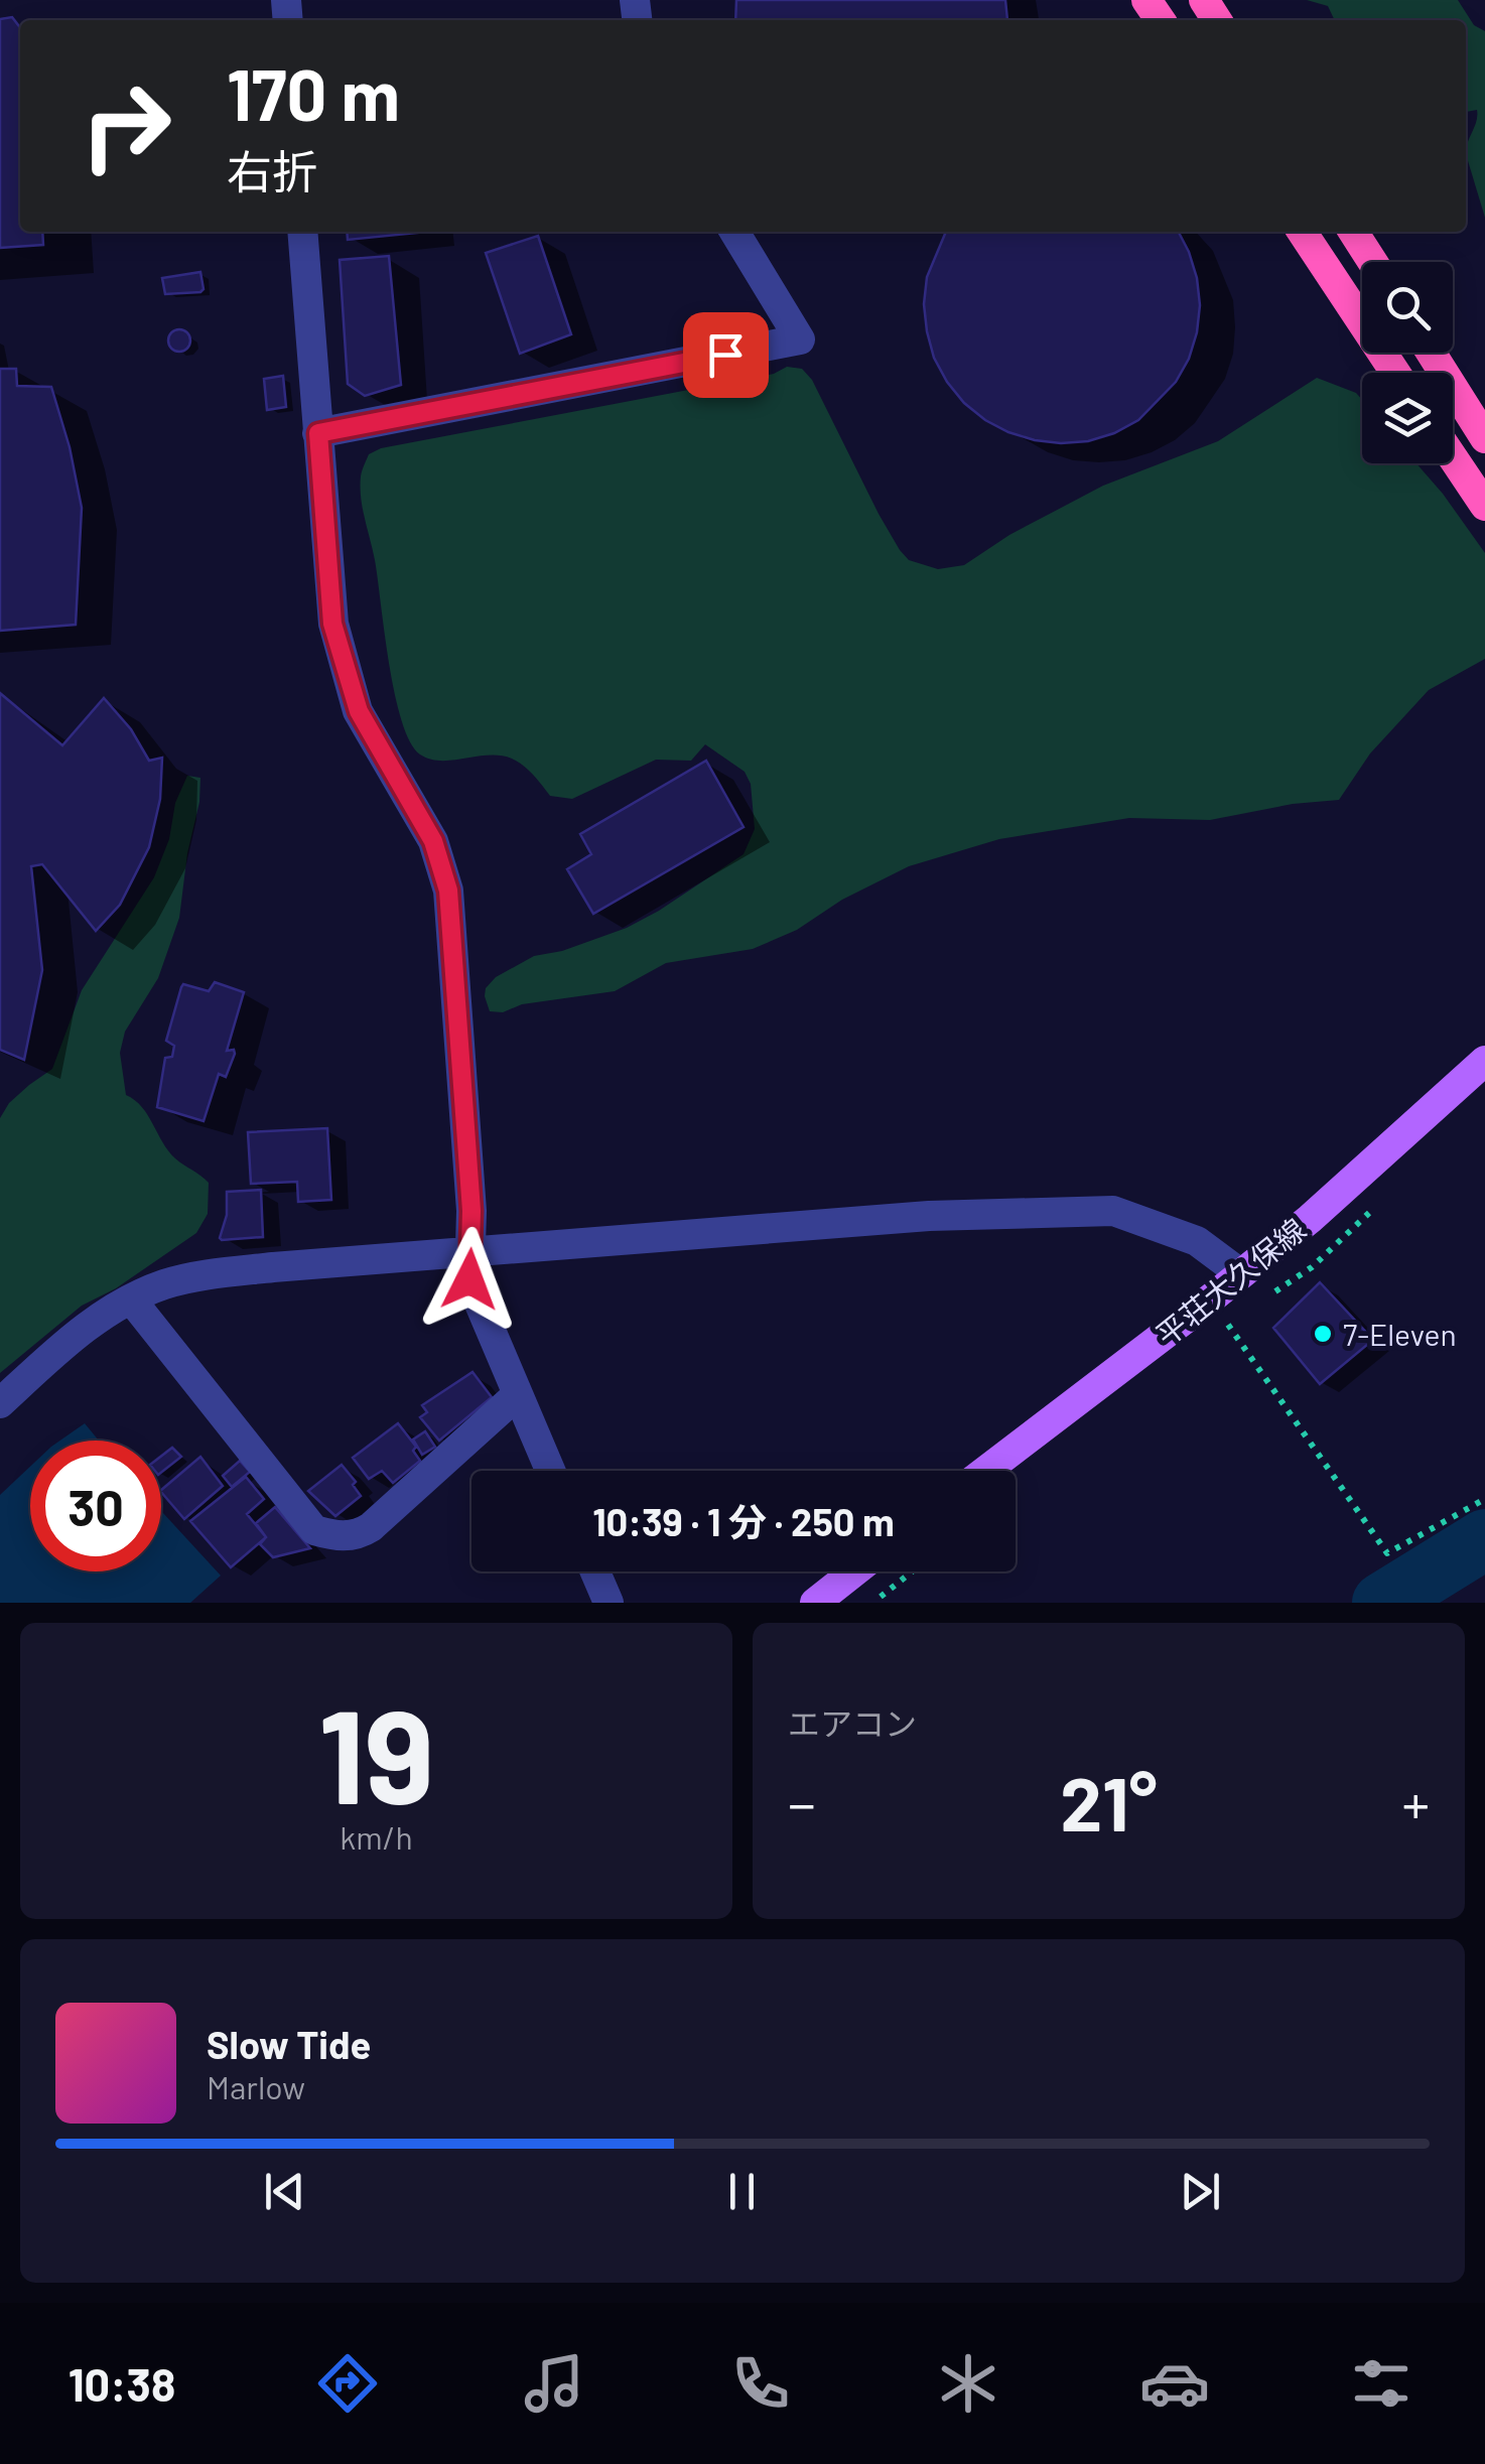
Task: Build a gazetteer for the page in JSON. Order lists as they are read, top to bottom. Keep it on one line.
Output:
{"streets":{"main road":["平荘大久保線"]},"places":["7-Eleven"],"page":{"turn":["170 m","右折"],"limit":"30","trip":"10:39 · 1 分 · 250 m","tile":[["19","km/h"],"エアコン"],"heat":["−","21°","+"],"song":["Slow Tide","Marlow"],"tabs":"10:38"}}
